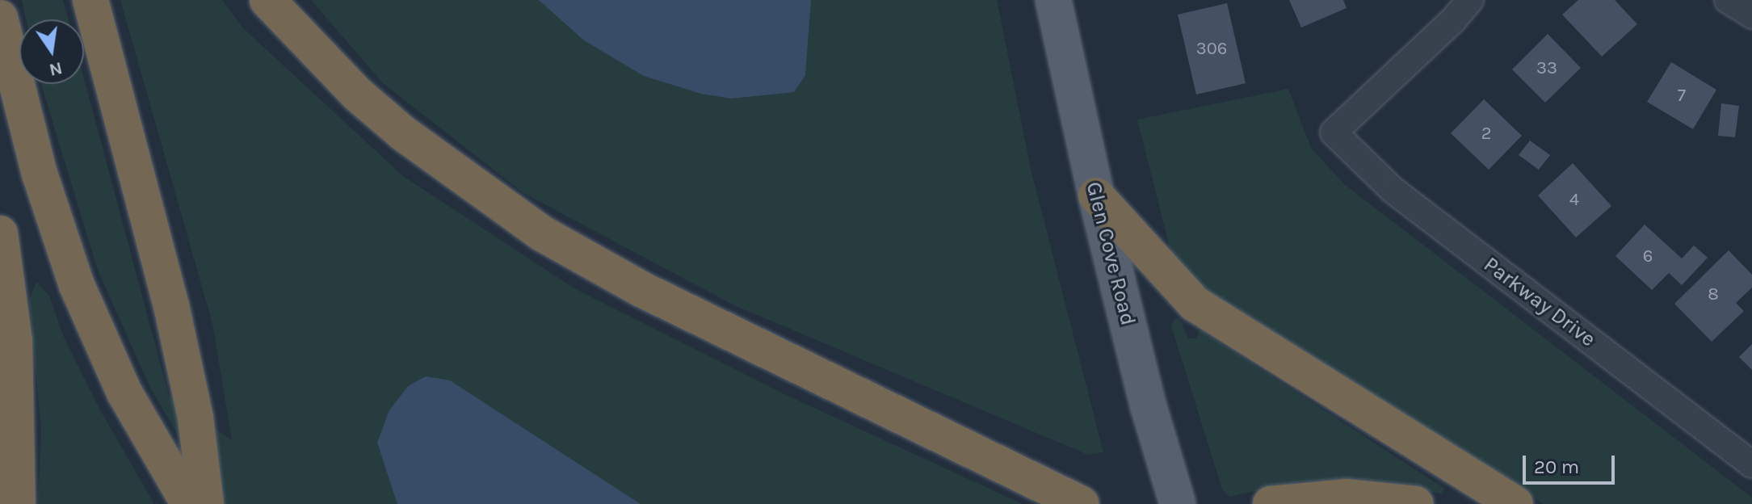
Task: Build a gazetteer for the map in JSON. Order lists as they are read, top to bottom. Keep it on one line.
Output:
{"streets":{"main road":["Glen Cove Road"],"street":["Parkway Drive"]},"house_numbers":["306","33","7","2","4","6","8"],"scale_bar":"20 m","north":"bottom"}
